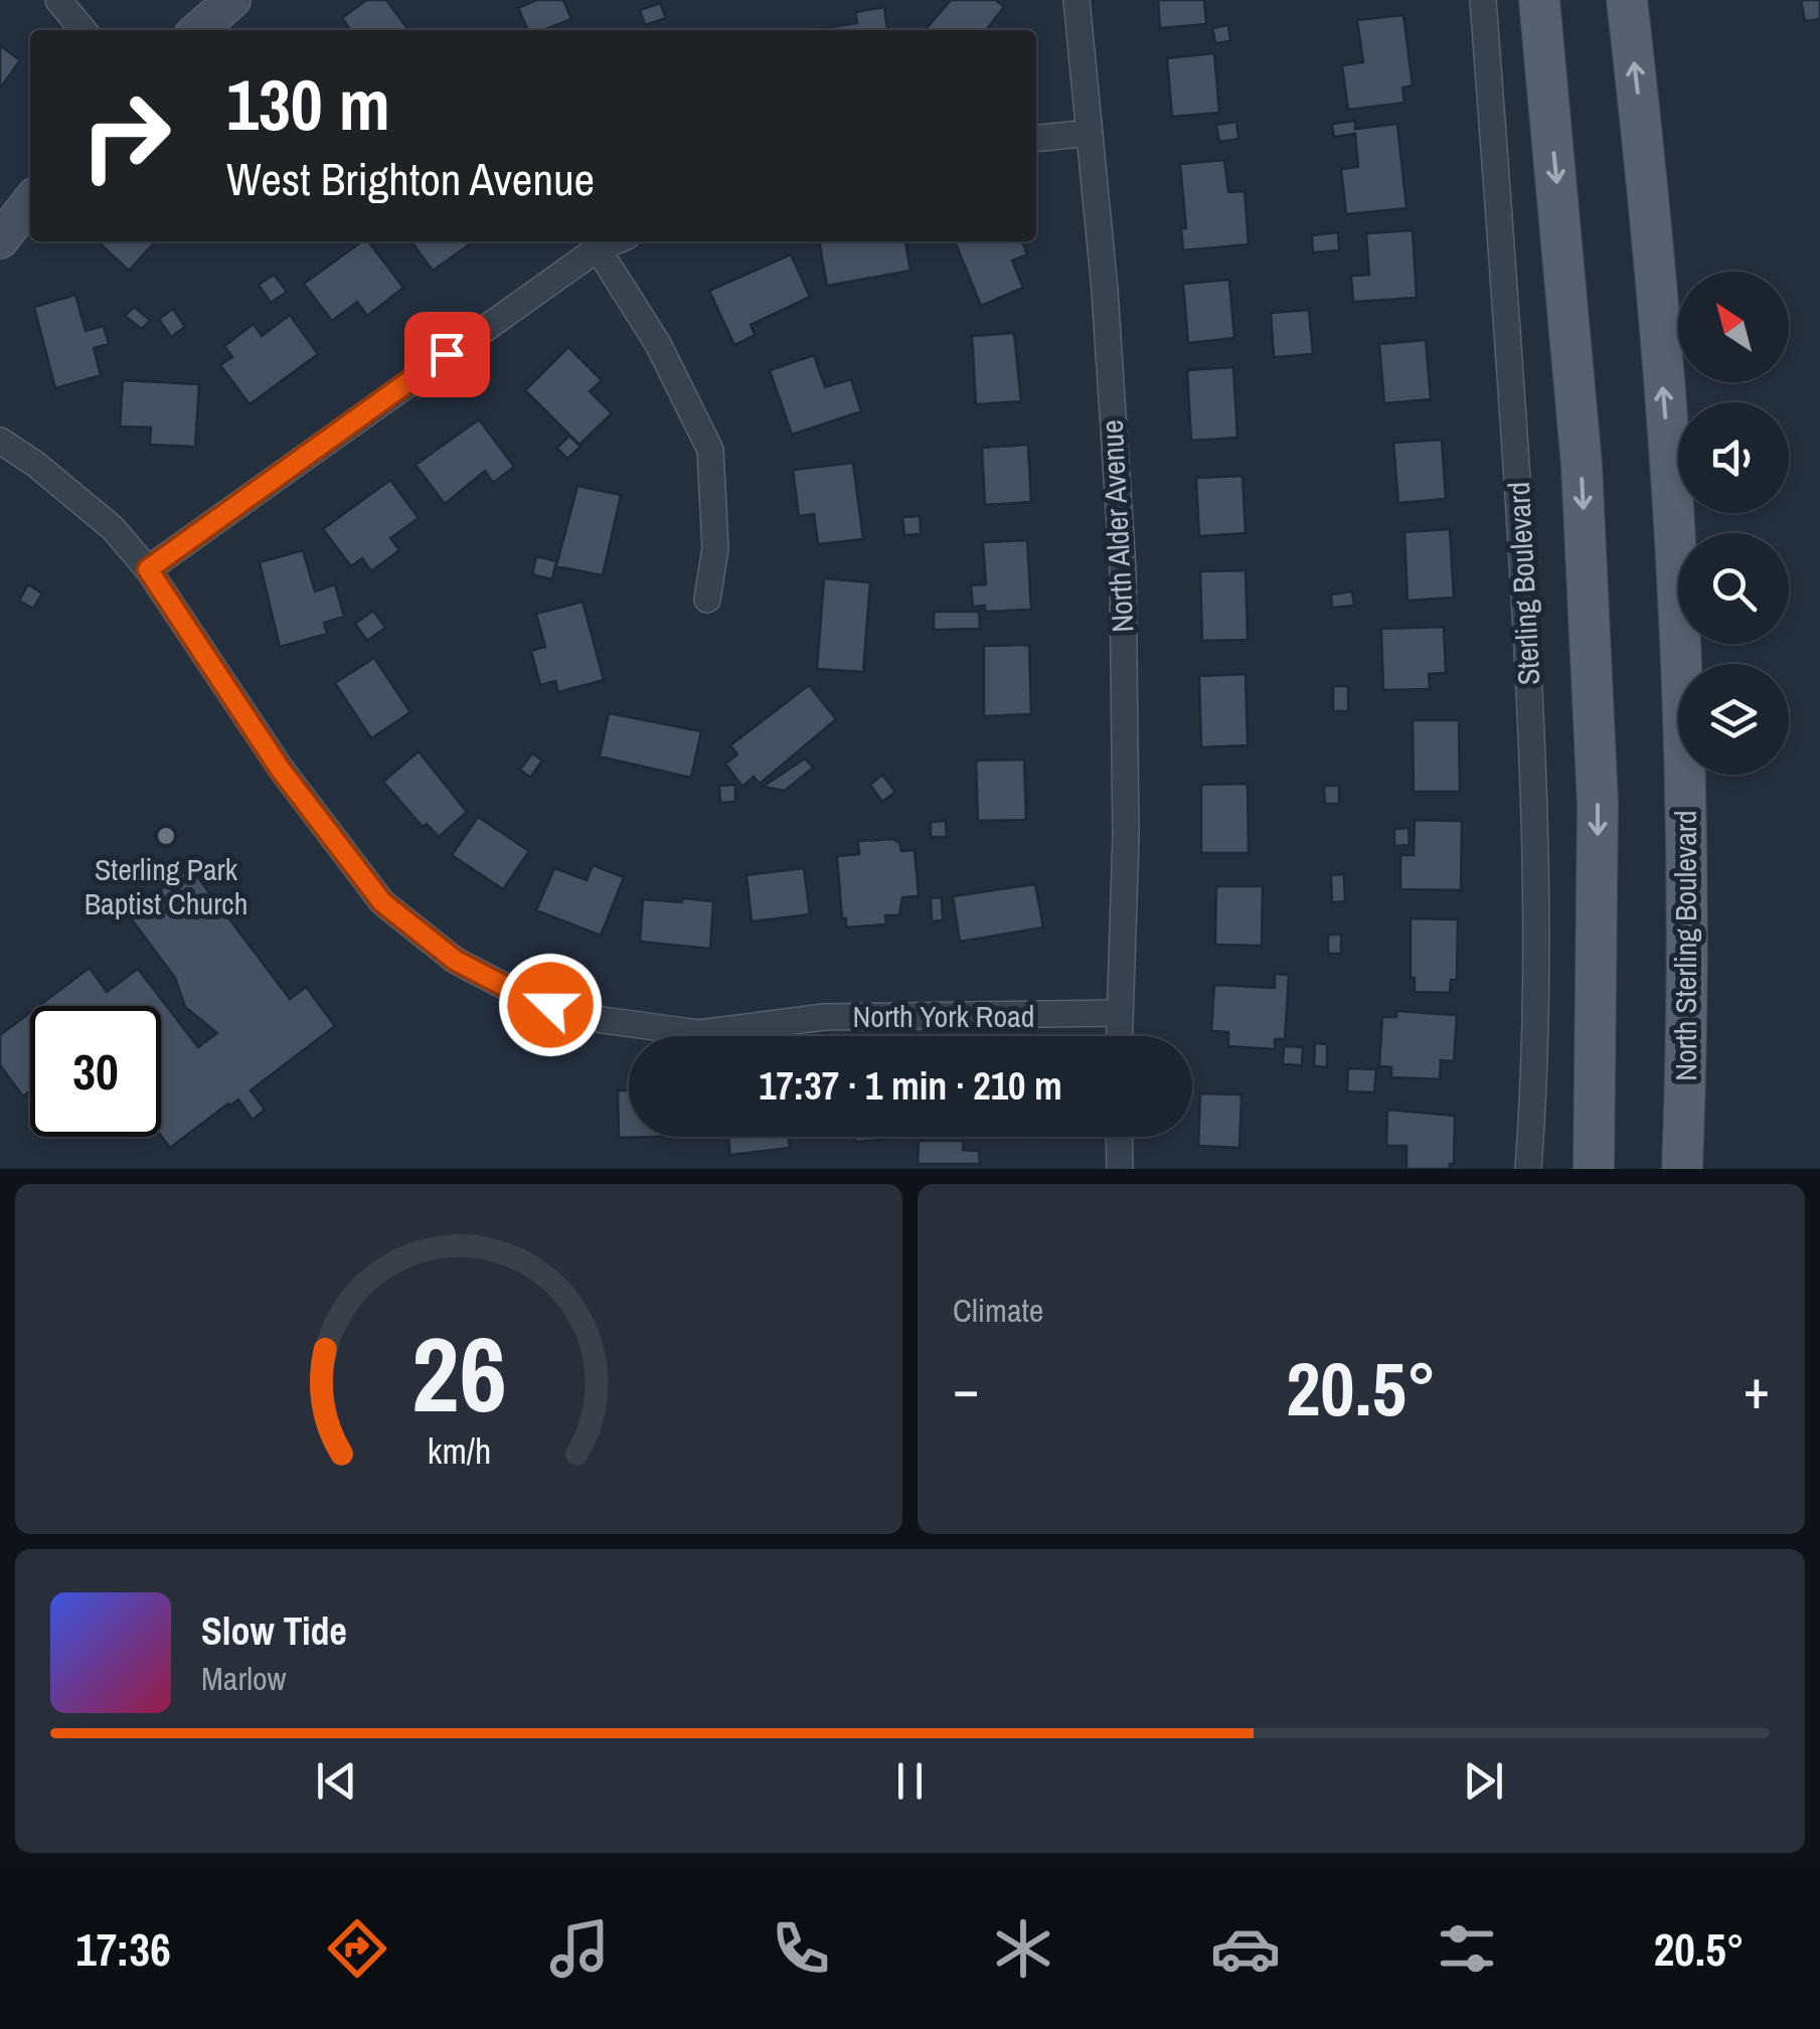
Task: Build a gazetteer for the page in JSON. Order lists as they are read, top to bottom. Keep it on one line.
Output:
{"streets":{"main road":["North Sterling Boulevard"],"street":["North Alder Avenue","Sterling Boulevard","North York Road"]},"crossings":[["North Alder Avenue","North York Road"]],"places":["Sterling Park Baptist Church"],"north":"top left","page":{"turn":["130 m","West Brighton Avenue"],"limit":"30","trip":"17:37 · 1 min · 210 m","tile":"Climate","heat":["−","20.5°","+"],"song":["Slow Tide","Marlow"],"tabs":["17:36","20.5°"],"gauge":["26","km/h"]}}
